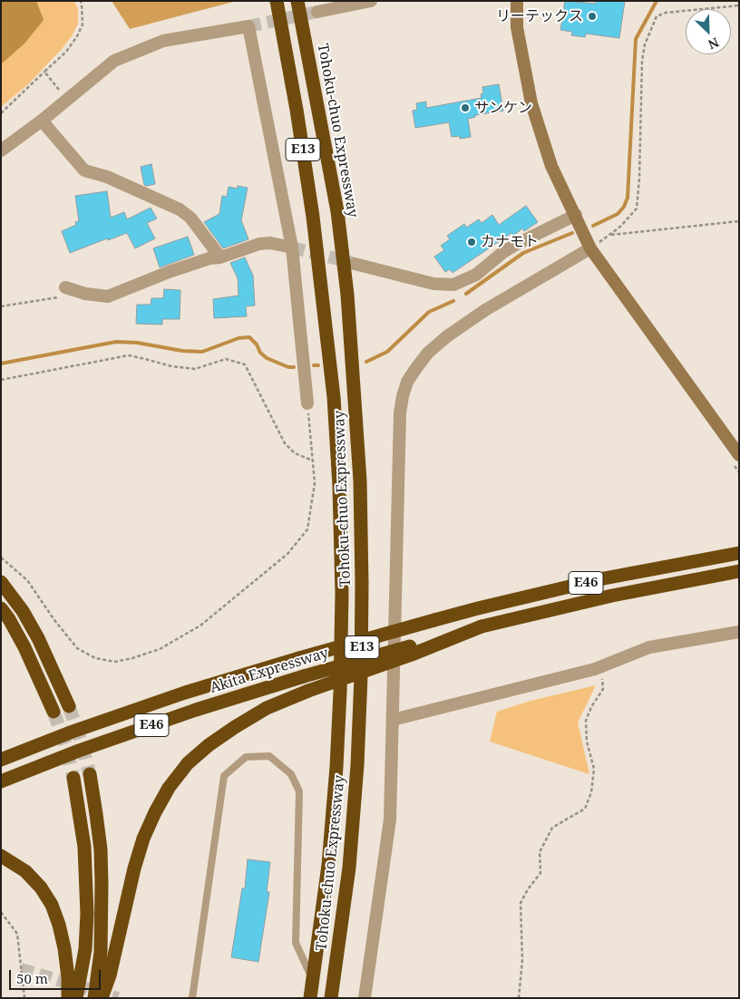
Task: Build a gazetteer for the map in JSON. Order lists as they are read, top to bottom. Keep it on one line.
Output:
{"streets":{"highway":["Tohoku-chuo Expressway","E13","E46","Akita Expressway"]},"places":["リーテックス","サンケン","カナモト"],"scale_bar":"50 m","north":"bottom right"}
